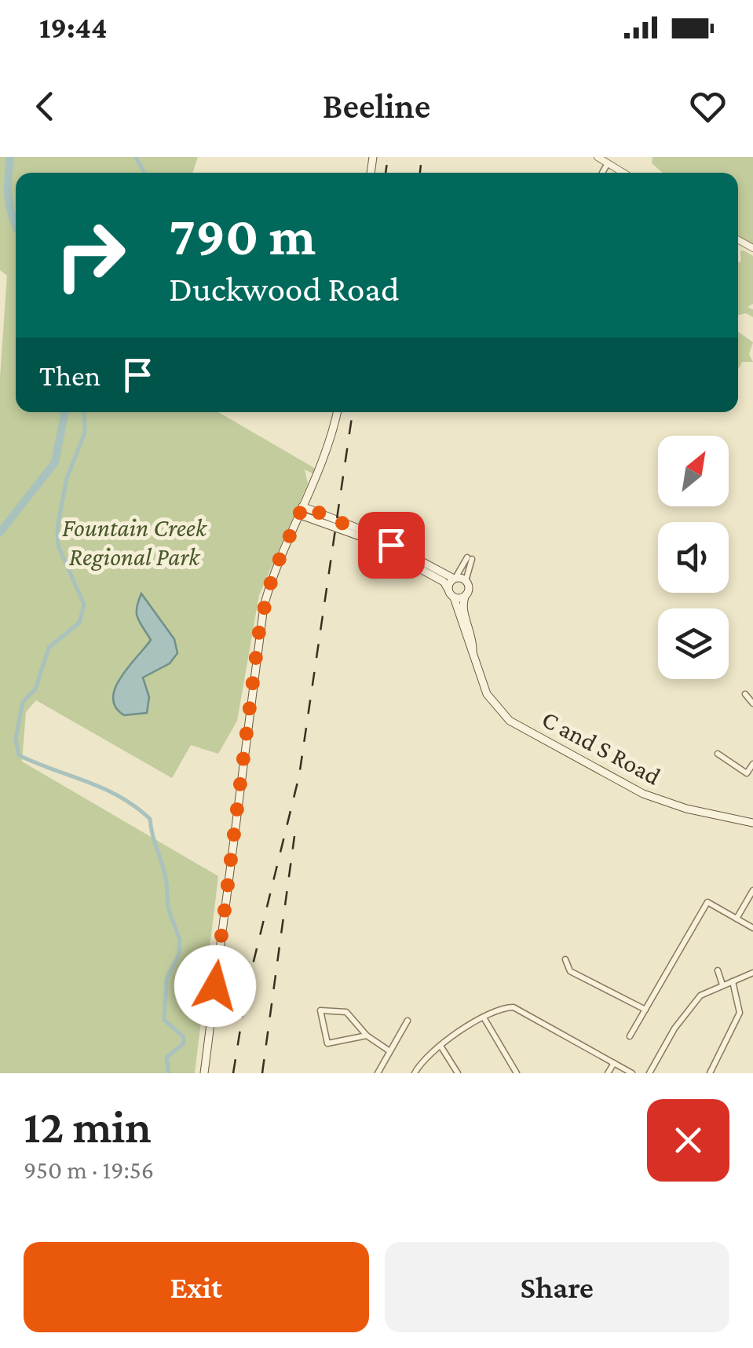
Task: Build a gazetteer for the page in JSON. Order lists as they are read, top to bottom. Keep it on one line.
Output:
{"streets":{"main road":["C and S Road"]},"parks":["Fountain Creek Regional Park"],"north":"top right","page":{"status":"19:44","header":"Beeline","turn":["790 m","Duckwood Road"],"then":"Then","heading":["12 min","950 m · 19:56"],"buttons":["Exit","Share"]}}
